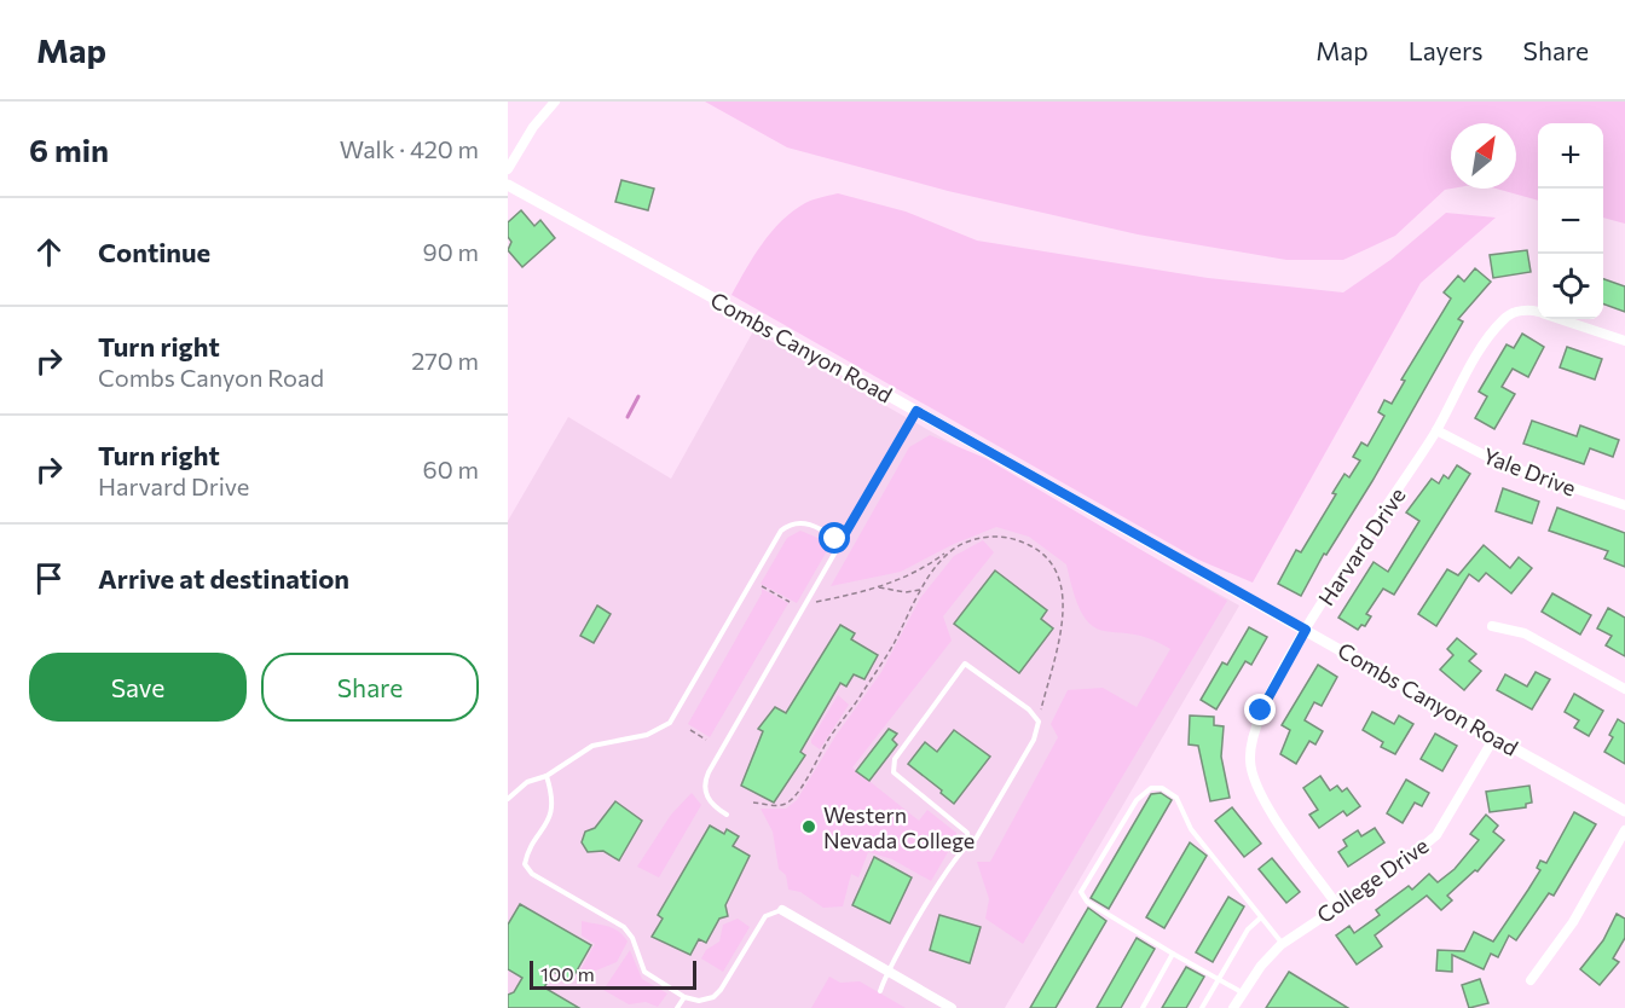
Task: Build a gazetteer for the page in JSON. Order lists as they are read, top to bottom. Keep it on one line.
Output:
{"streets":{"street":["Combs Canyon Road","Yale Drive","Harvard Drive","College Drive"]},"crossings":[["Combs Canyon Road","Harvard Drive"],["Combs Canyon Road","College Drive"],["Yale Drive","Harvard Drive"],["Harvard Drive","College Drive"]],"places":["Western Nevada College"],"scale_bar":"100 m","north":"top right","page":{"header":"Map","nav":["Map","Layers","Share"],"heading":["6 min","Walk · 420 m"],"map_buttons":["+","−"],"list":[["Continue","90 m"],["Turn right","Combs Canyon Road","270 m"],["Turn right","Harvard Drive","60 m"],"Arrive at destination"],"buttons":["Save","Share"],"scale":"100 m"}}
